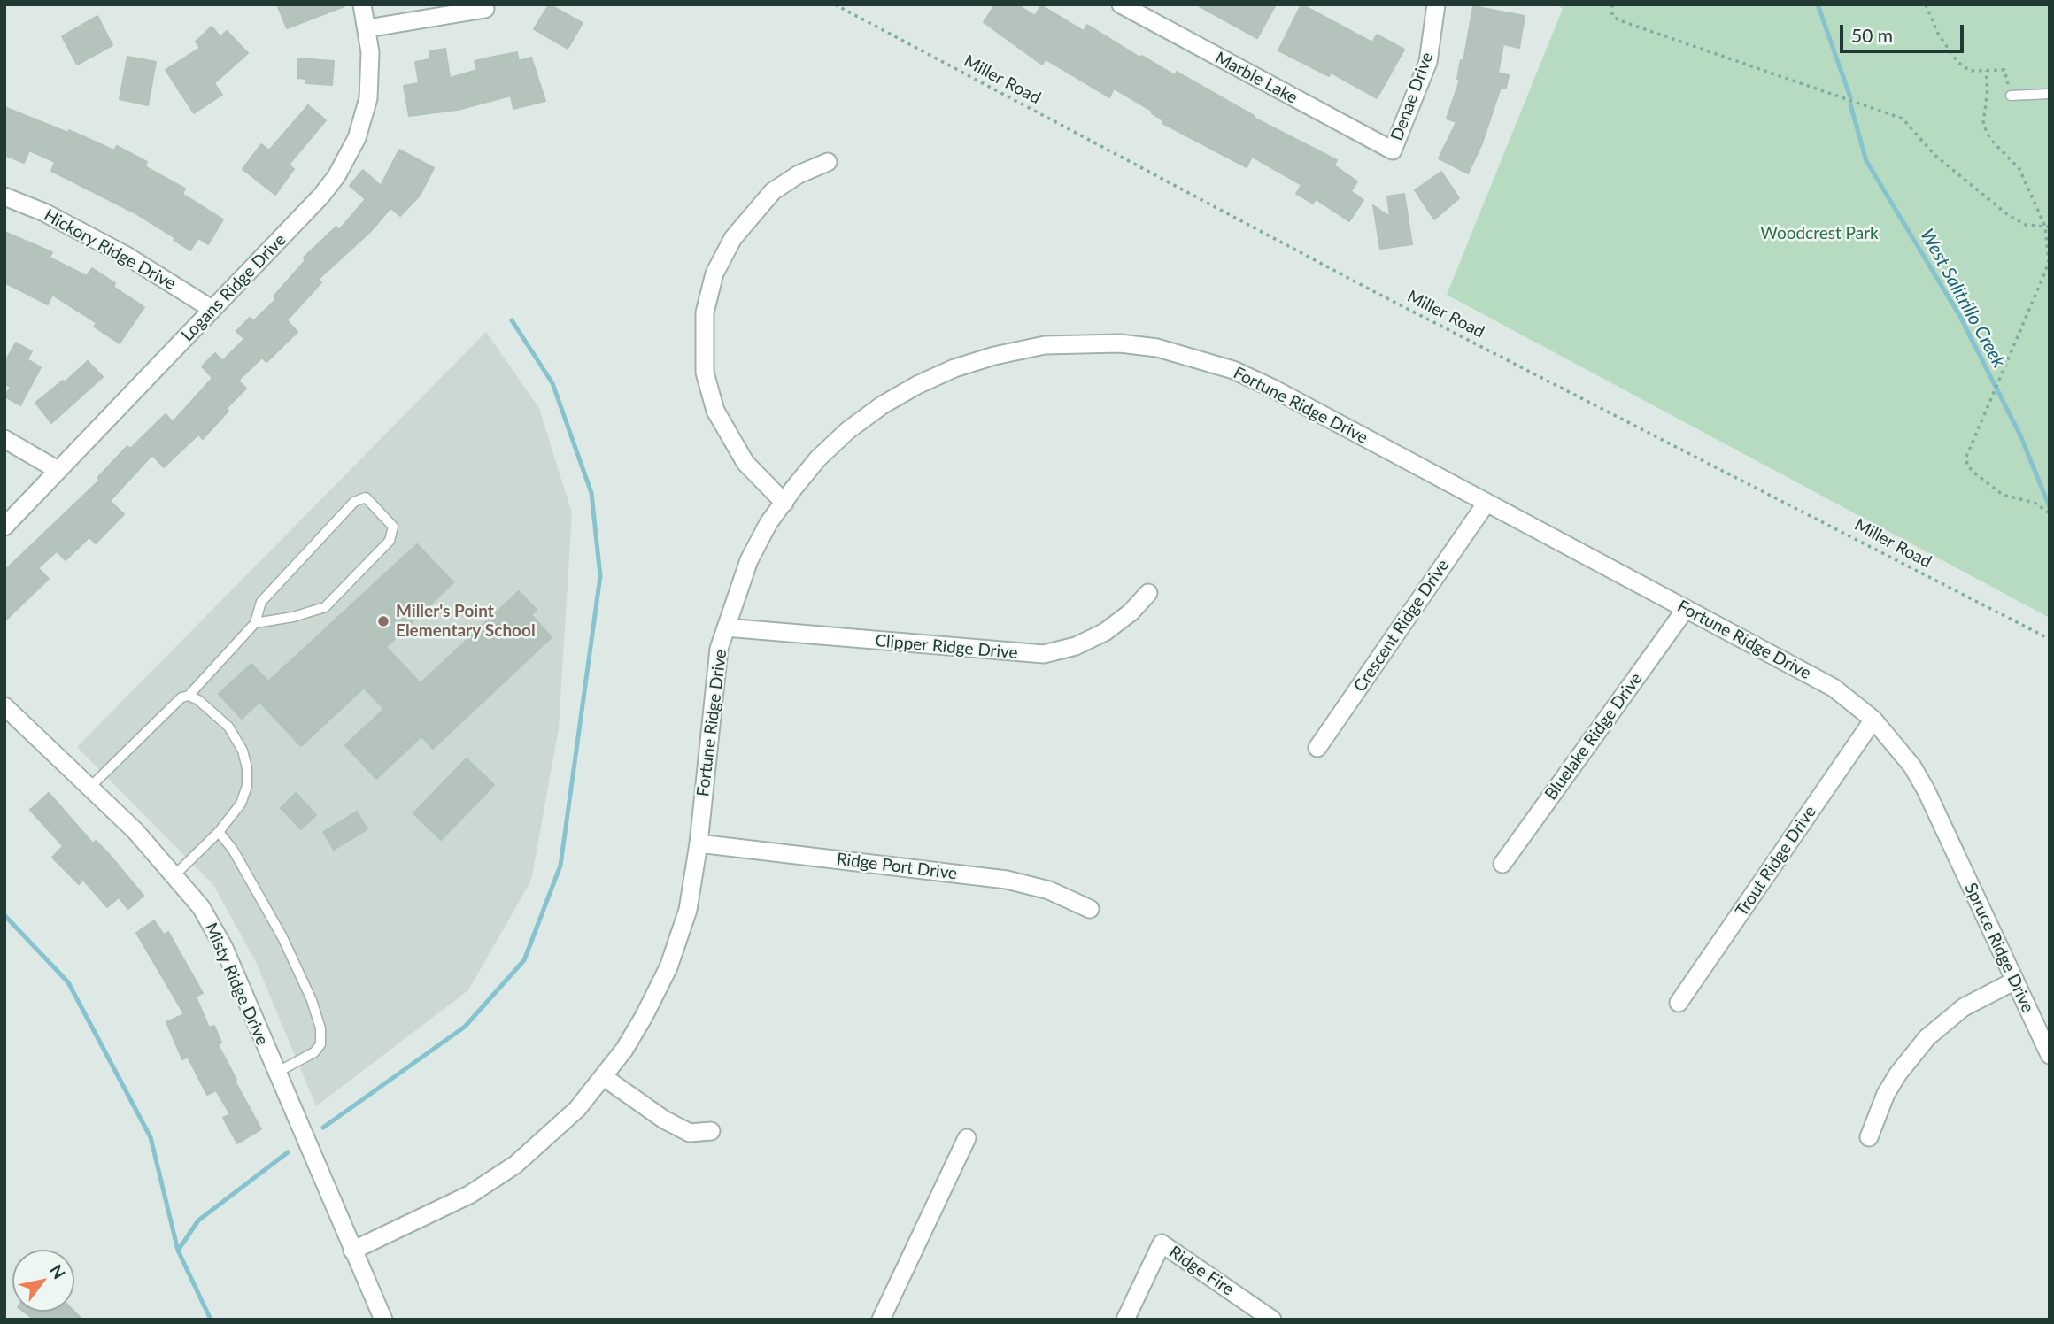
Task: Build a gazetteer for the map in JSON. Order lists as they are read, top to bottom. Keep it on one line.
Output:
{"streets":{"street":["Marble Lake","Denae Drive","Hickory Ridge Drive","Logans Ridge Drive","Fortune Ridge Drive","Crescent Ridge Drive","Clipper Ridge Drive","Bluelake Ridge Drive","Trout Ridge Drive","Ridge Port Drive","Spruce Ridge Drive","Misty Ridge Drive","Ridge Fire"],"path":["Miller Road"]},"crossings":[["Marble Lake","Denae Drive"],["Hickory Ridge Drive","Logans Ridge Drive"],["Fortune Ridge Drive","Crescent Ridge Drive"],["Fortune Ridge Drive","Clipper Ridge Drive"],["Fortune Ridge Drive","Bluelake Ridge Drive"],["Fortune Ridge Drive","Trout Ridge Drive"],["Fortune Ridge Drive","Ridge Port Drive"],["Fortune Ridge Drive","Spruce Ridge Drive"],["Fortune Ridge Drive","Misty Ridge Drive"]],"water":["West Salitrillo Creek"],"parks":["Woodcrest Park"],"places":["Miller's Point Elementary School"],"scale_bar":"50 m","north":"top right"}
